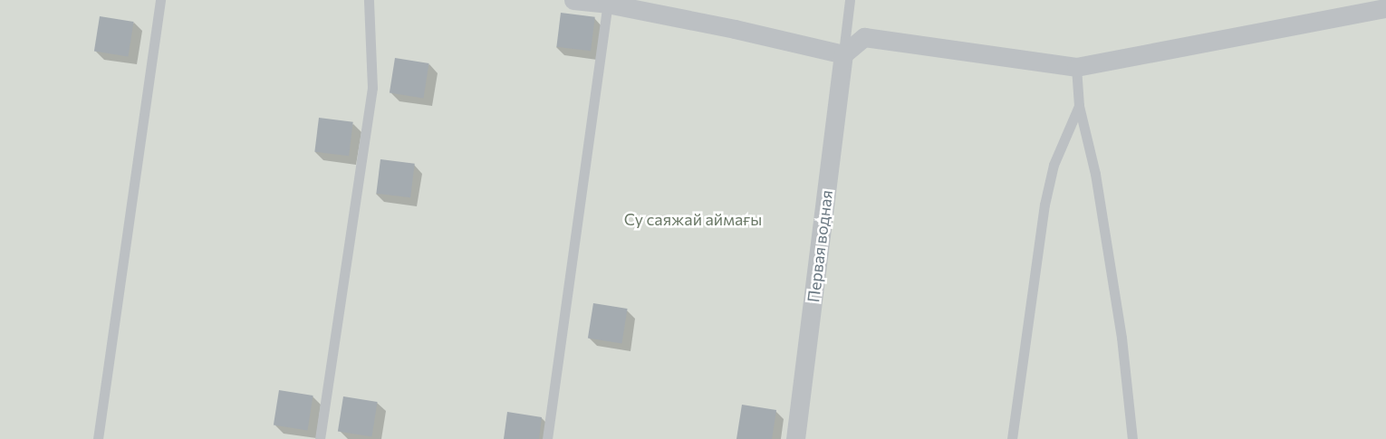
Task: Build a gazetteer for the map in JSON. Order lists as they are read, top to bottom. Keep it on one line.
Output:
{"streets":{"street":["Первая водная"]},"parks":["Су саяжай аймағы"]}
